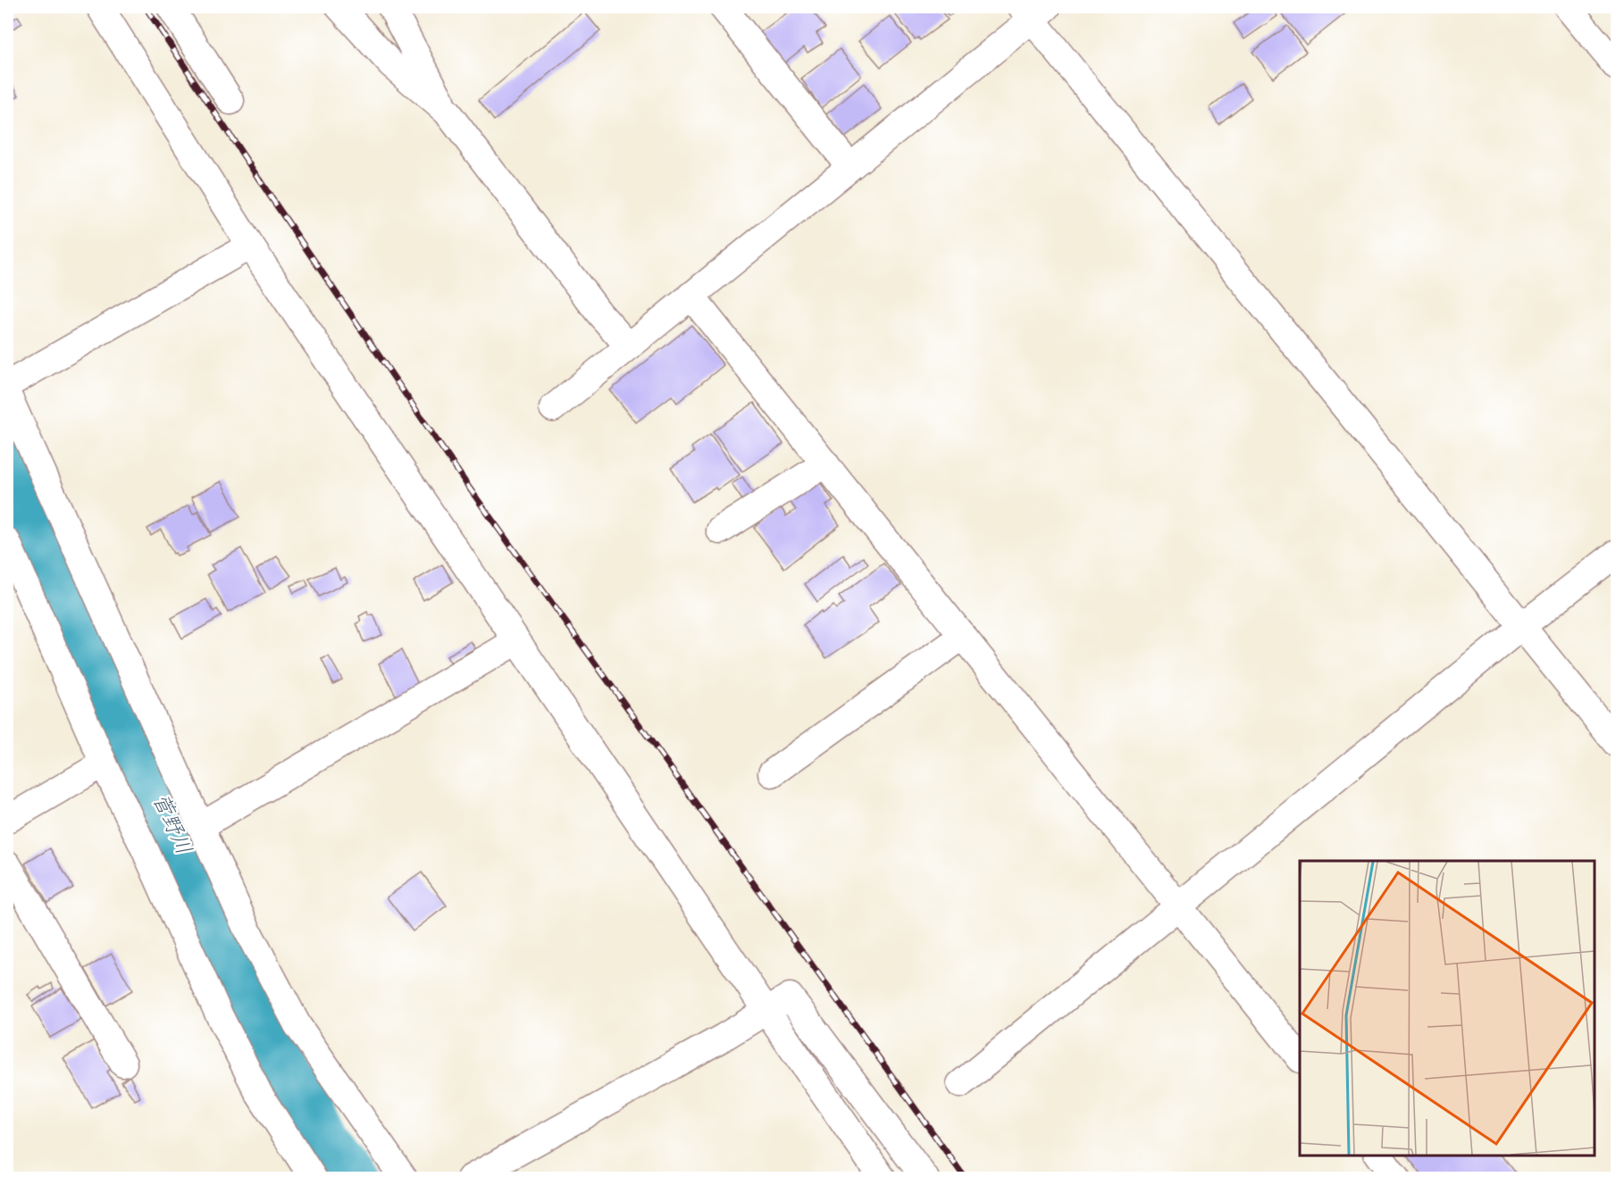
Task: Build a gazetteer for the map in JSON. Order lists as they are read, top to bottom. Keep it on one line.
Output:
{"water":["菅野川"]}
